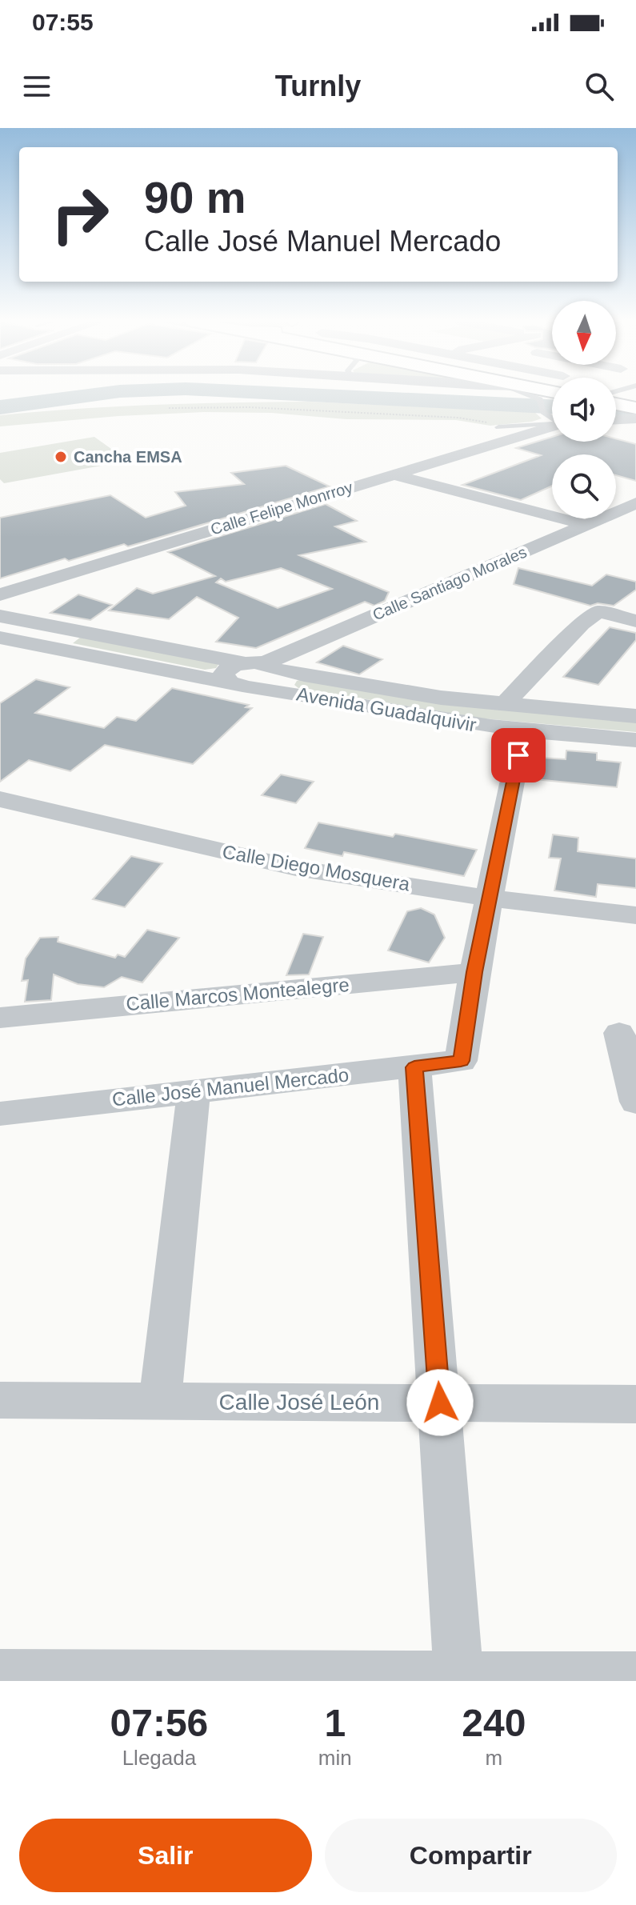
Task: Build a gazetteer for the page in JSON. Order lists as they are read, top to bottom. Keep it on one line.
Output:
{"streets":{"street":["Calle Felipe Monrroy","Calle Santiago Morales","Avenida Guadalquivir","Calle Diego Mosquera","Calle Marcos Montealegre","Calle José Manuel Mercado","Calle José León"]},"crossings":[["Calle Santiago Morales","Avenida Guadalquivir"],["Calle Marcos Montealegre","Calle José Manuel Mercado"]],"places":["Cancha EMSA"],"north":"bottom","page":{"status":"07:55","header":"Turnly","turn":["90 m","Calle José Manuel Mercado"],"eta":["07:56","Llegada","1","min","240","m"],"buttons":["Salir","Compartir"]}}
